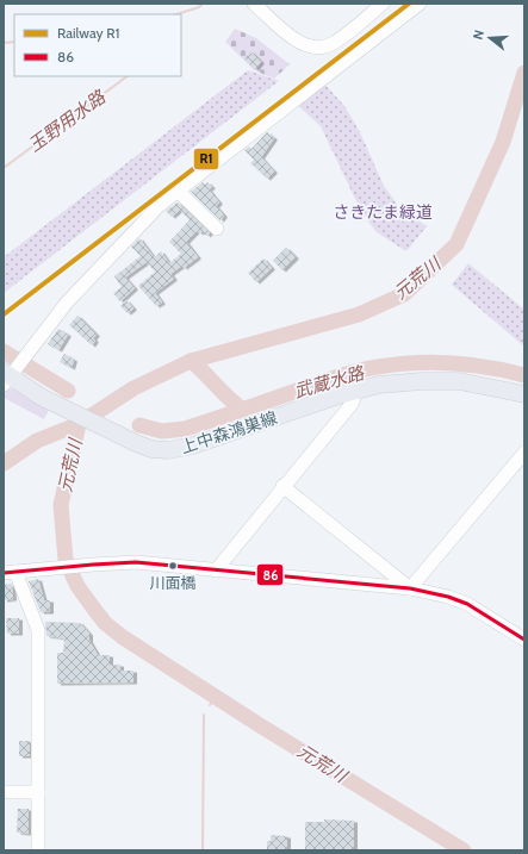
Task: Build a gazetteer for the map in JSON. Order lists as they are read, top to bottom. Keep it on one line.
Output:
{"streets":{"main road":["上中森鴻巣線"]},"water":["玉野用水路","元荒川","武蔵水路"],"parks":["さきたま緑道"],"places":["川面橋"],"lines":["rail line R1","transit line 86"],"legend":["Railway R1","86"],"north":"left"}
